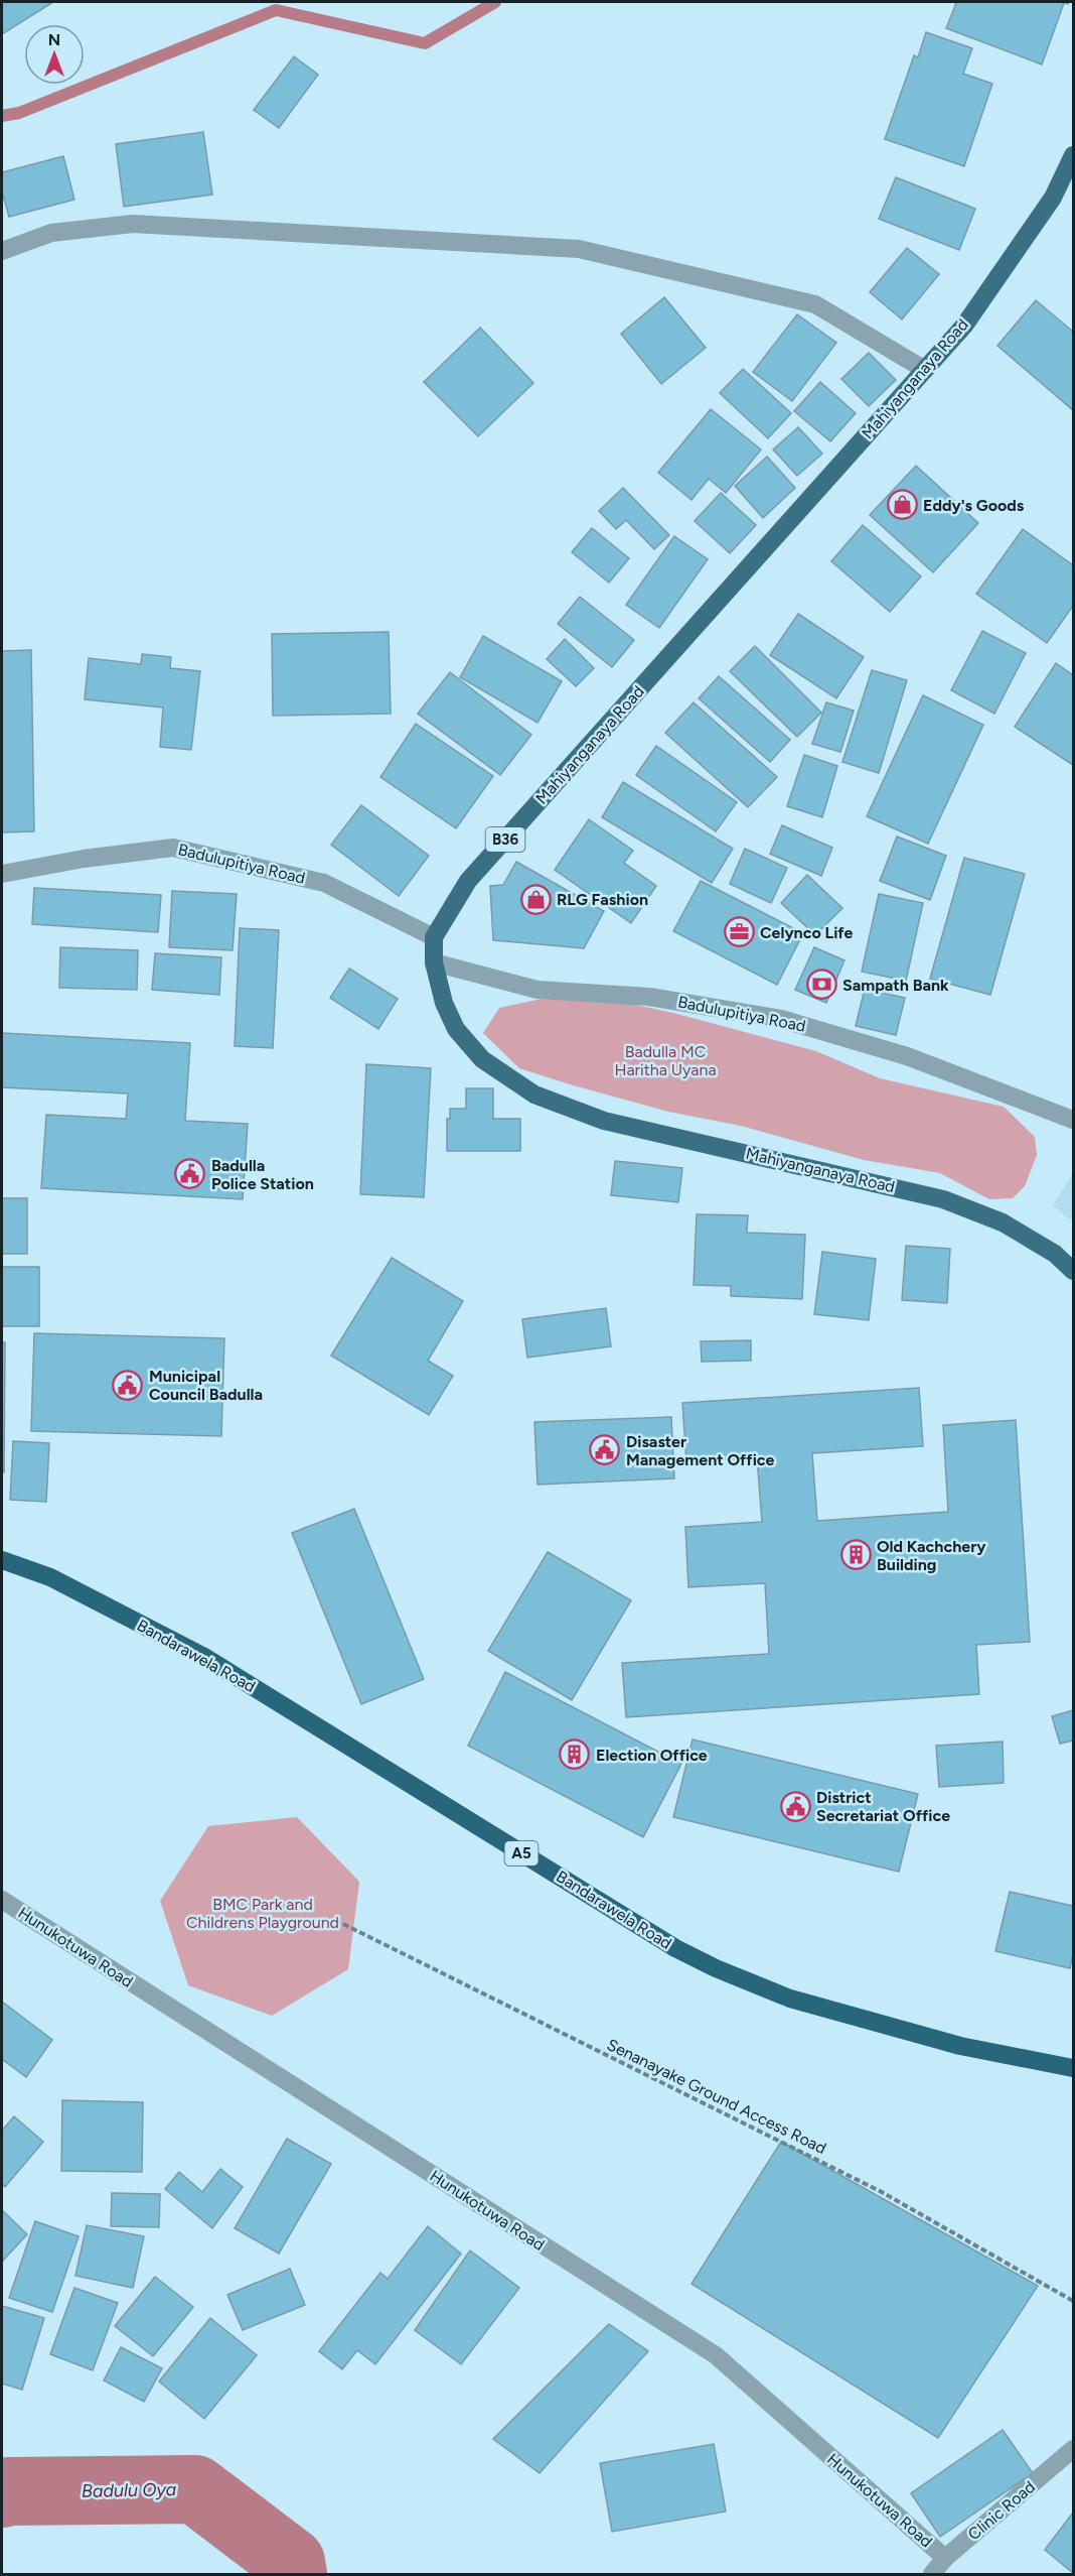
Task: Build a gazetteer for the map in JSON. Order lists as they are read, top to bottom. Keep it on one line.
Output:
{"streets":{"highway":["Bandarawela Road","A5"],"main road":["Mahiyanganaya Road","B36"],"street":["Badulupitiya Road","Hunukotuwa Road","Clinic Road"],"path":["Senanayake Ground Access Road"]},"crossings":[["Mahiyanganaya Road","Badulupitiya Road"],["Hunukotuwa Road","Clinic Road"]],"water":["Badulu Oya"],"parks":["Badulla MC Haritha Uyana","BMC Park and Childrens Playground"],"places":{"shop":["Eddy's Goods","RLG Fashion"],"office":["Celynco Life"],"bank":["Sampath Bank"],"public building":["Badulla Police Station","Municipal Council Badulla","Disaster Management Office","District Secretariat Office"],"building":["Old Kachchery Building","Election Office"]},"north":"top"}
